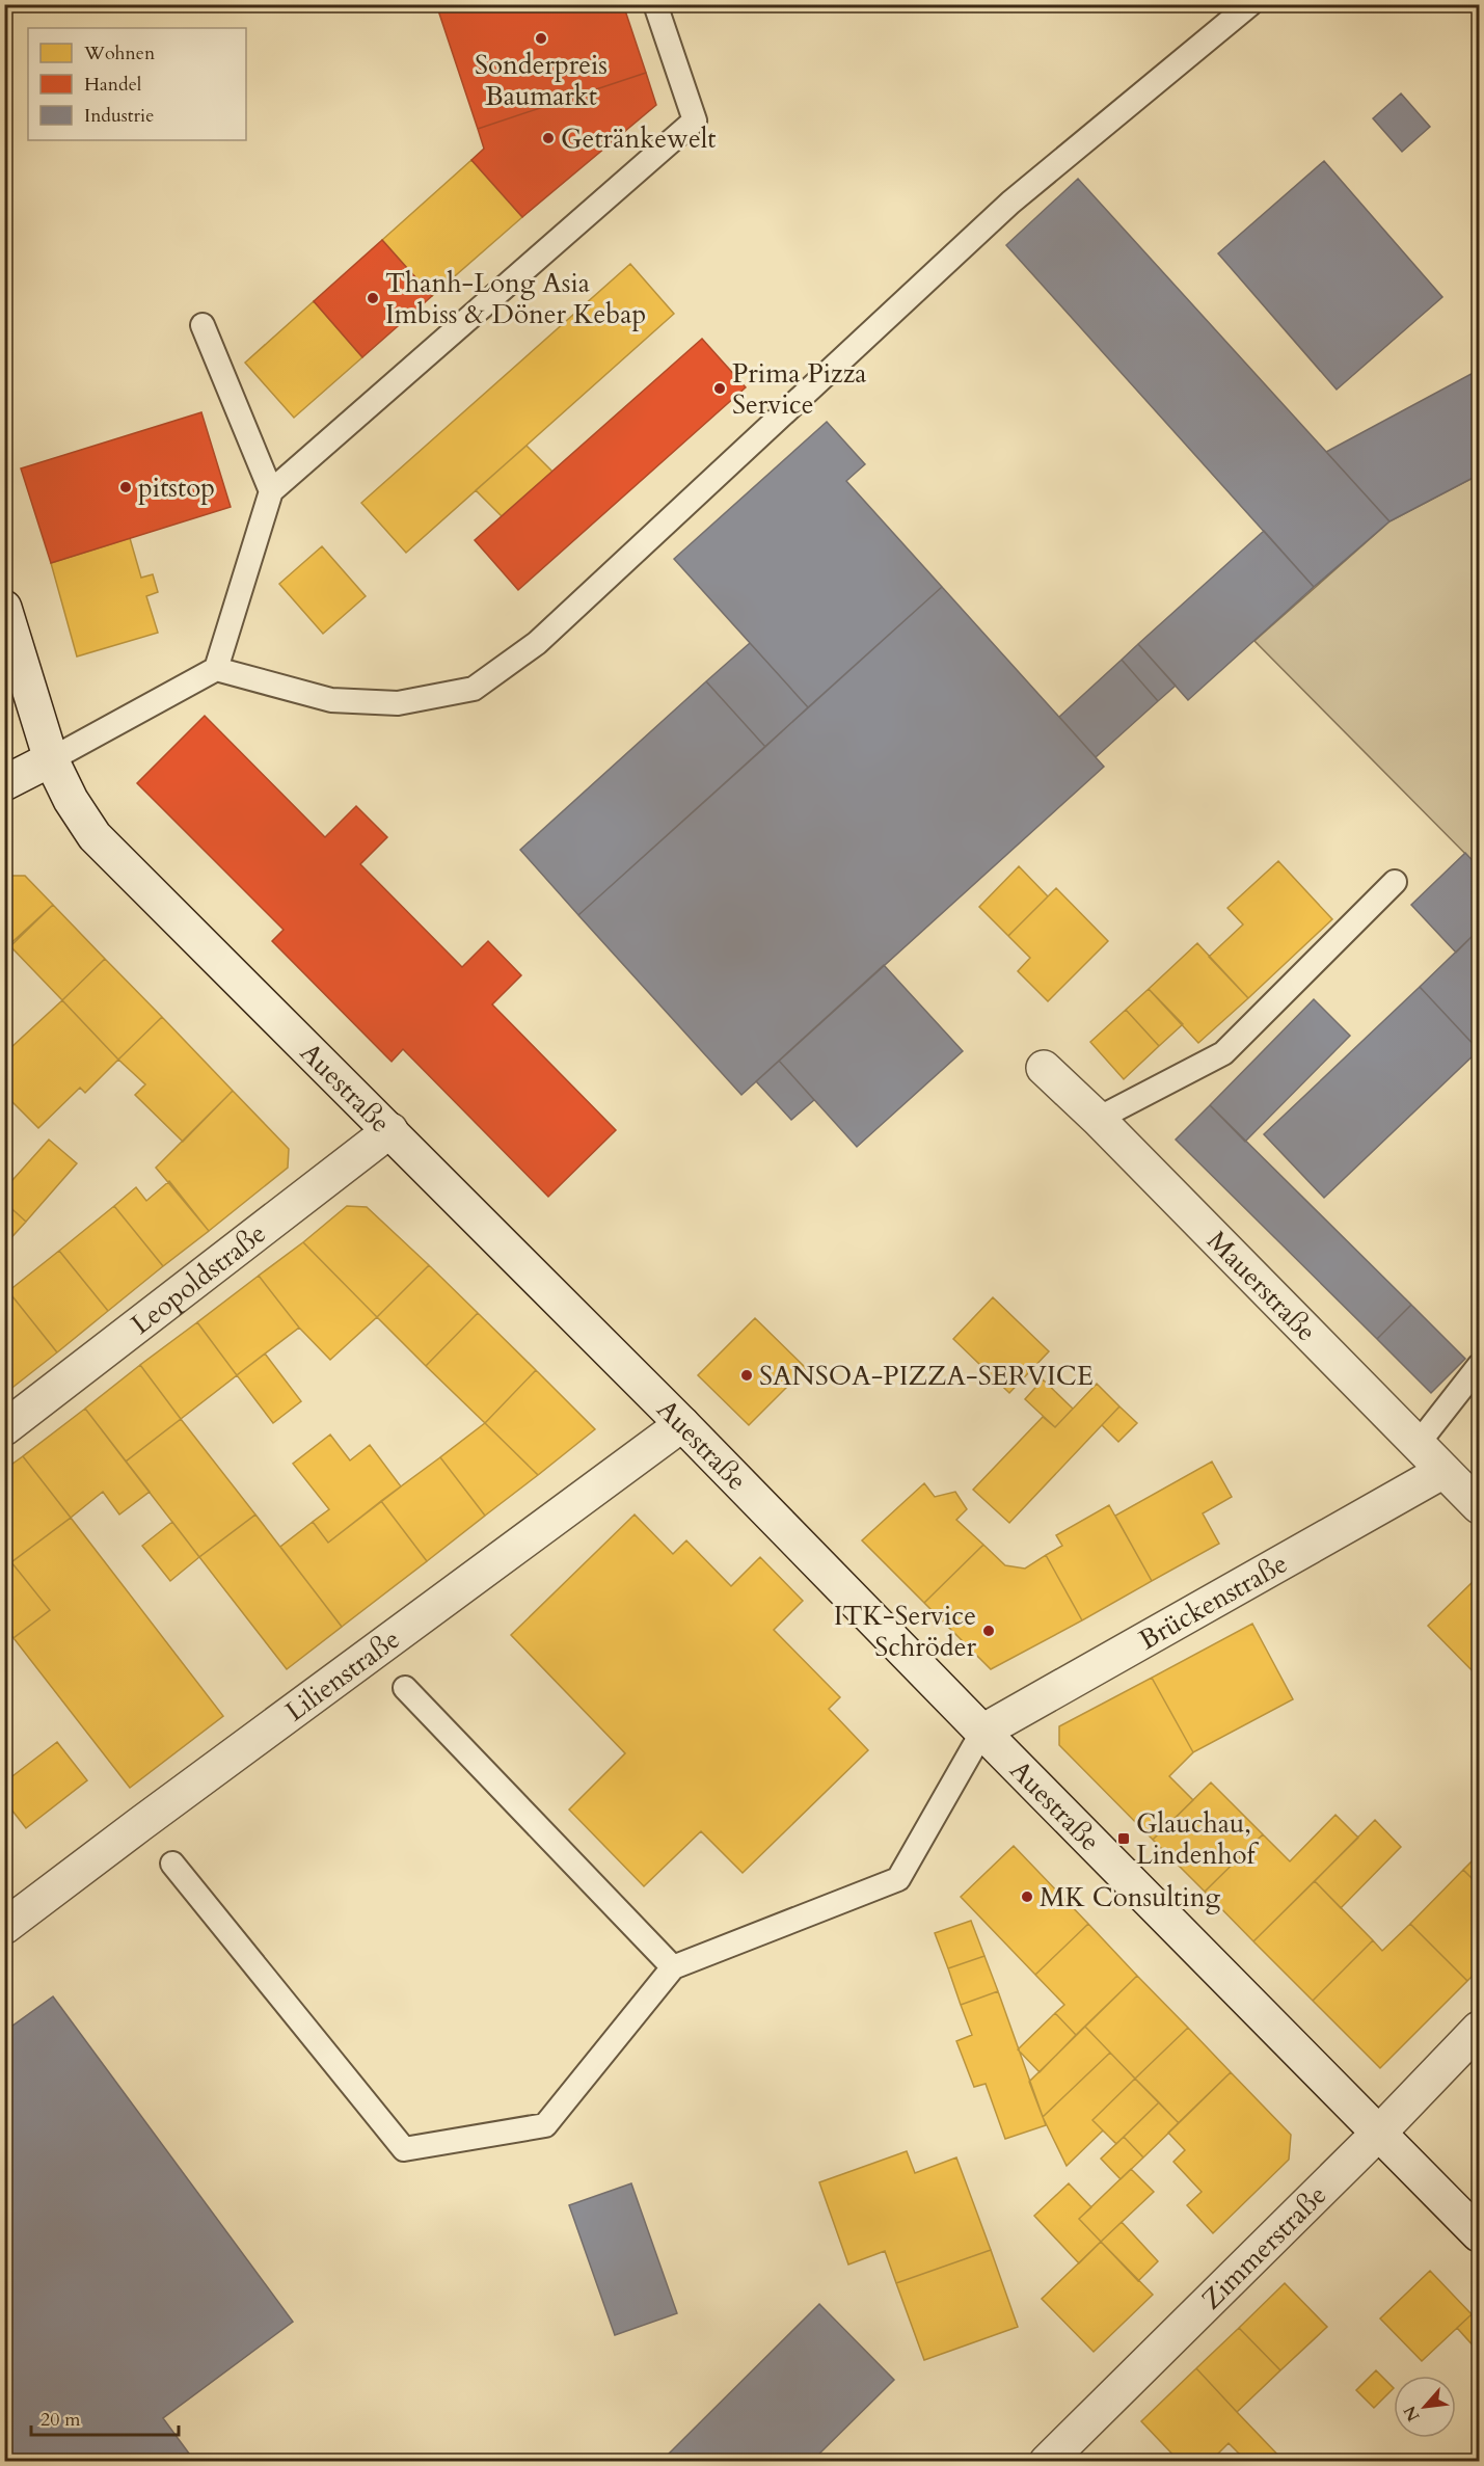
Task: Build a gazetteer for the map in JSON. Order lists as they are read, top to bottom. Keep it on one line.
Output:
{"streets":{"street":["Auestraße","Leopoldstraße","Mauerstraße","Brückenstraße","Lilienstraße","Zimmerstraße"]},"crossings":[["Auestraße","Leopoldstraße"],["Auestraße","Brückenstraße"],["Auestraße","Lilienstraße"],["Auestraße","Zimmerstraße"],["Mauerstraße","Brückenstraße"]],"places":{"other":["Sonderpreis Baumarkt","Getränkewelt","Thanh-Long Asia Imbiss & Döner Kebap","Prima Pizza Service","pitstop","SANSOA-PIZZA-SERVICE","ITK-Service Schröder","MK Consulting"],"transit":["Glauchau, Lindenhof"]},"legend":["Wohnen","Handel","Industrie"],"scale_bar":"20 m","north":"bottom left"}
